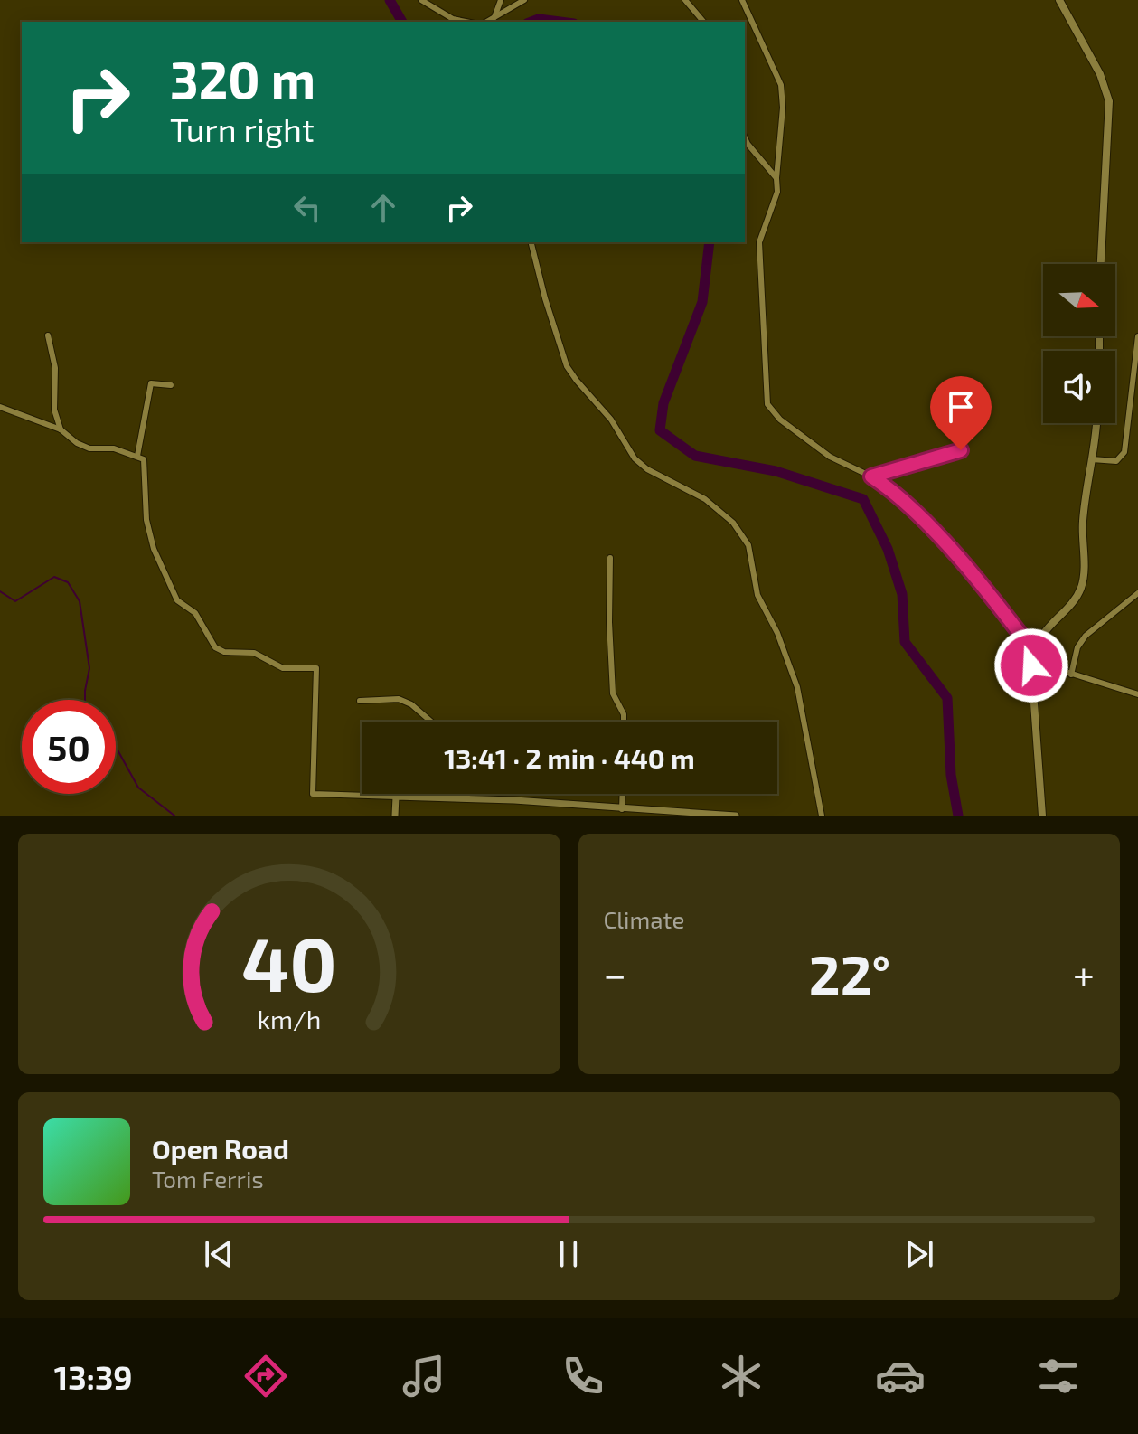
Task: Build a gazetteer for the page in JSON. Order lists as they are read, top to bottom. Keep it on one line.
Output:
{"north":"right","page":{"turn":["320 m","Turn right"],"limit":"50","trip":"13:41 · 2 min · 440 m","tile":"Climate","heat":["−","22°","+"],"song":["Open Road","Tom Ferris"],"tabs":"13:39","gauge":["40","km/h"]}}
